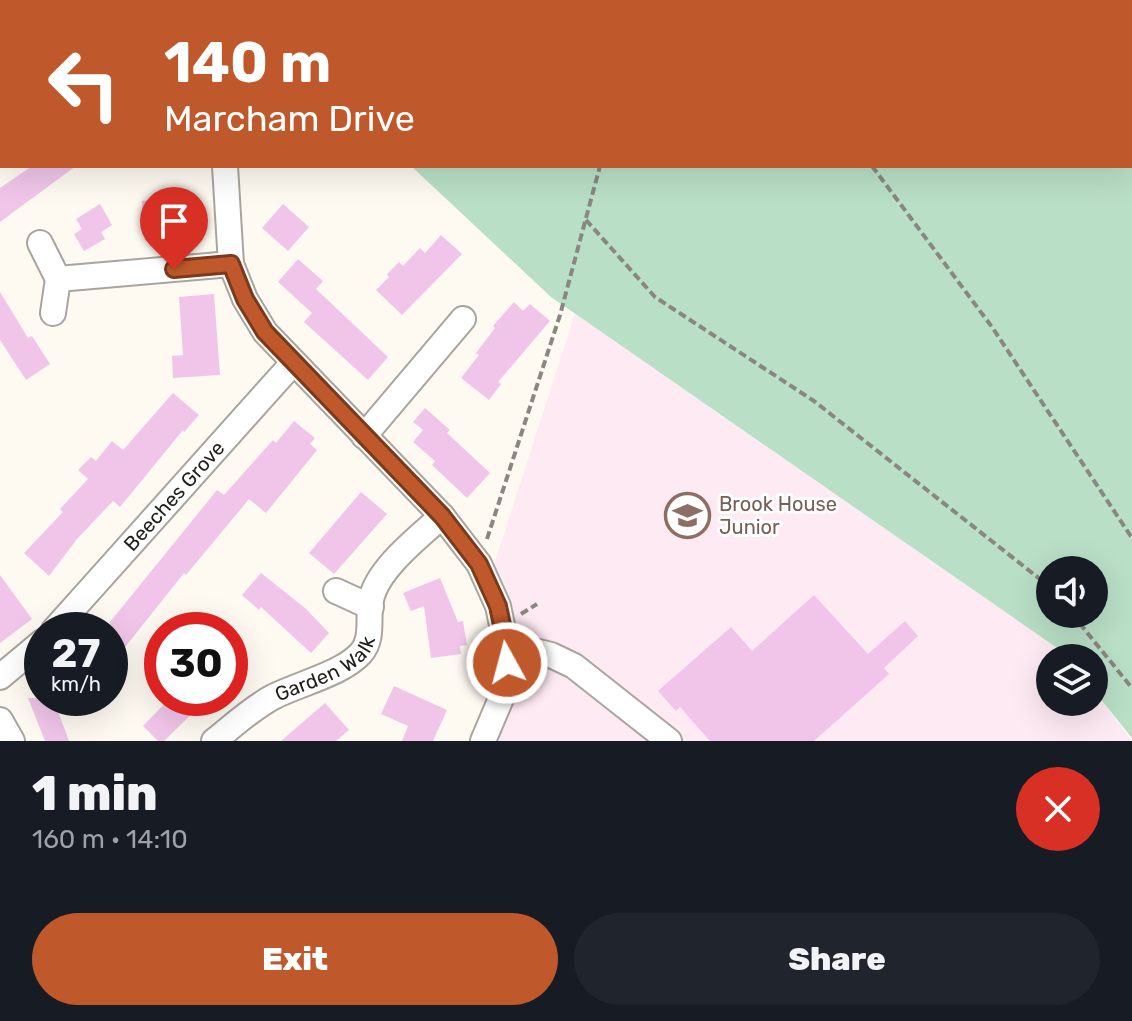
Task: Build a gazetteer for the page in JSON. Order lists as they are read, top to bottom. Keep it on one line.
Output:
{"streets":{"street":["Beeches Grove","Garden Walk"]},"places":{"school or university":["Brook House Junior"]},"page":{"turn":["140 m","Marcham Drive"],"speed":"27 km/h","limit":"30","heading":["1 min","160 m · 14:10"],"buttons":["Exit","Share"]}}
